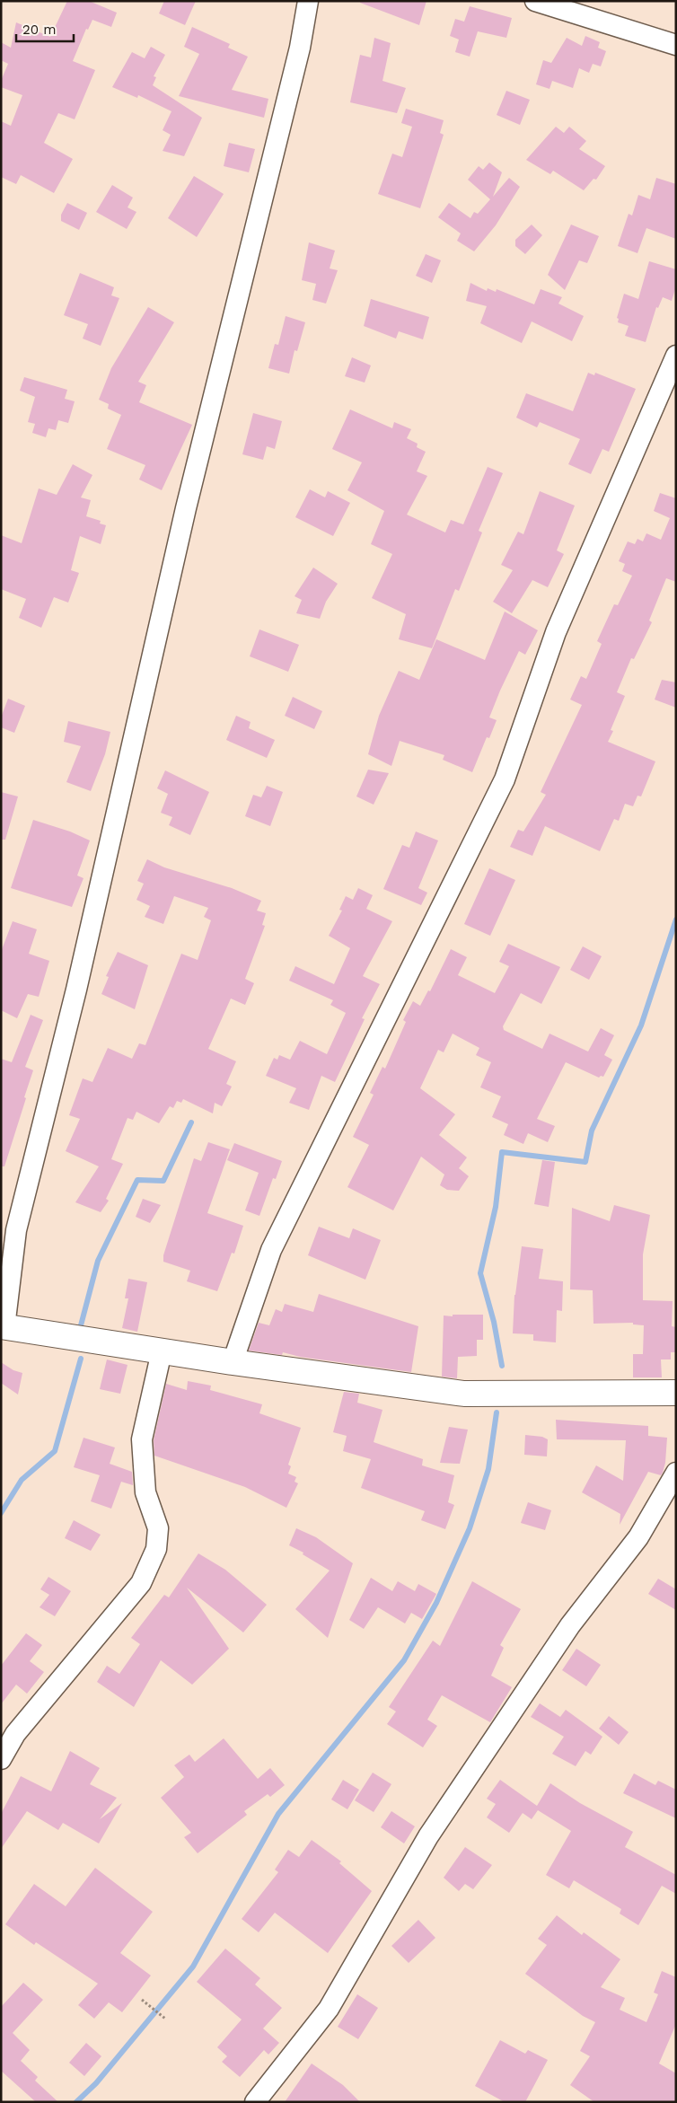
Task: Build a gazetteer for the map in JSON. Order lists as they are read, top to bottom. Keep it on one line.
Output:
{"scale_bar":"20 m"}
